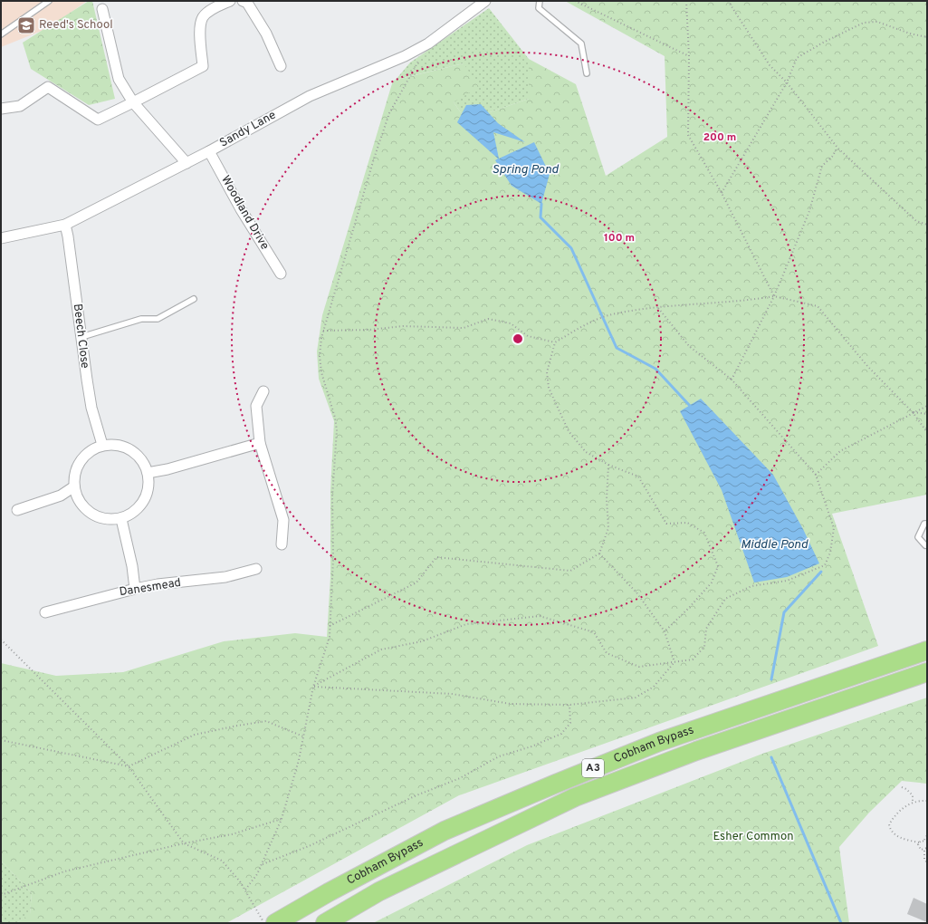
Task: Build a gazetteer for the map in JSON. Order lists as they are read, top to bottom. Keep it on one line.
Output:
{"streets":{"highway":["Cobham Bypass","A3"],"street":["Sandy Lane","Woodland Drive","Beech Close","Danesmead"]},"crossings":[["Sandy Lane","Woodland Drive"],["Sandy Lane","Beech Close"]],"water":["Spring Pond","Middle Pond"],"parks":["Esher Common"],"places":{"school or university":["Reed's School"]},"rings":["200 m","100 m"]}
